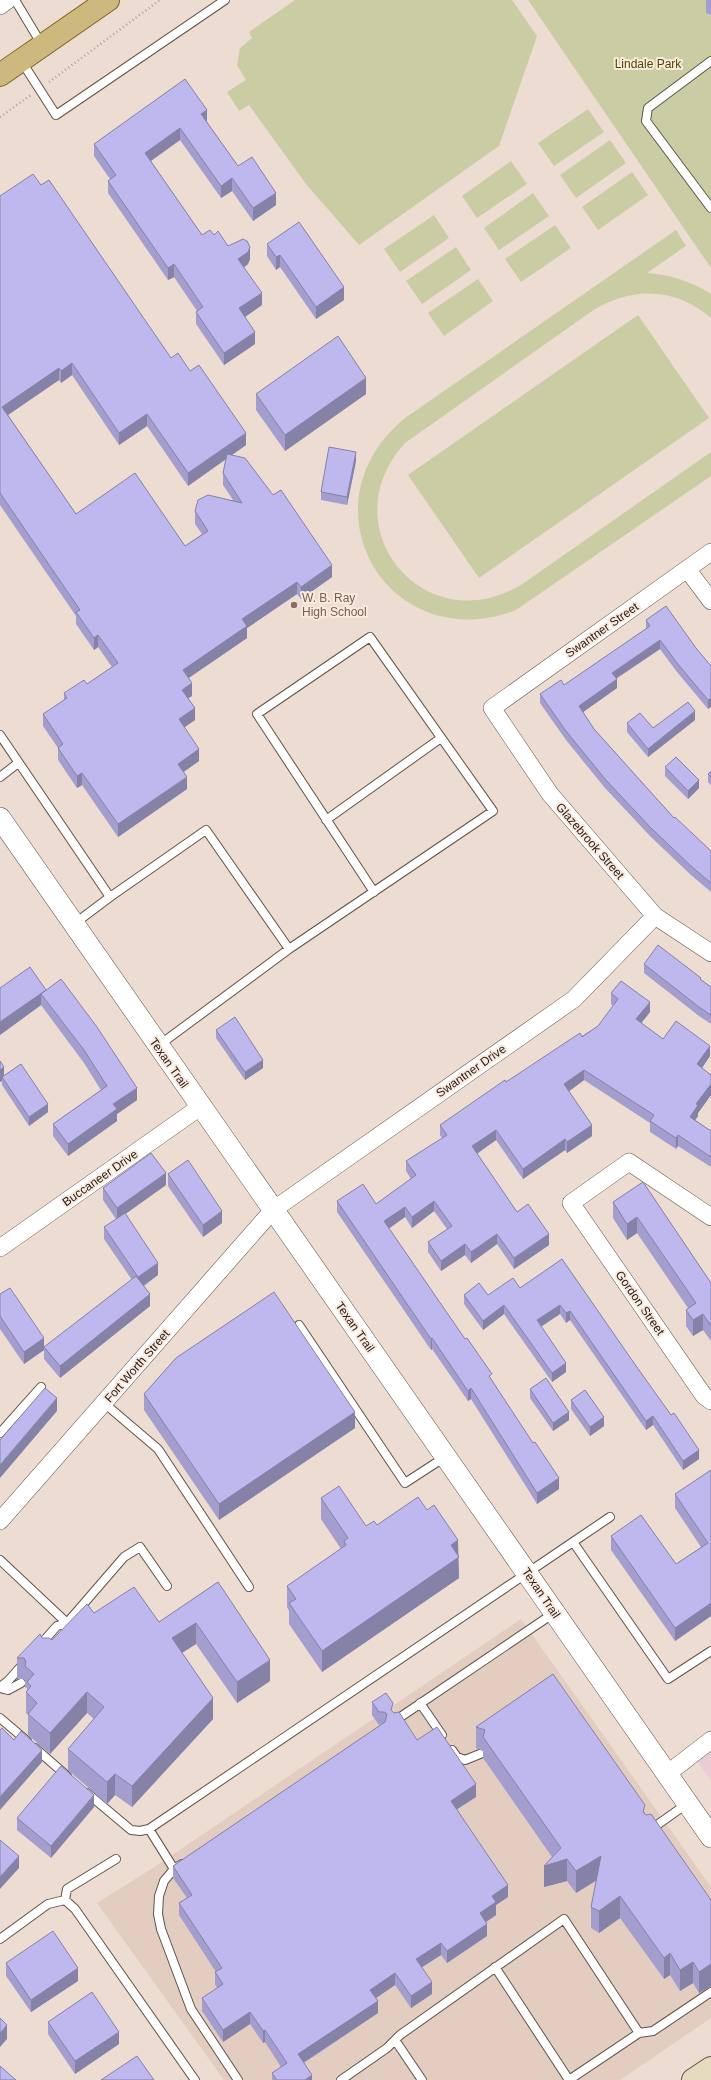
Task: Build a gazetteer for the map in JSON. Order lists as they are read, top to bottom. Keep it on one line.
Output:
{"streets":{"street":["Swantner Street","Glazebrook Street","Texan Trail","Swantner Drive","Buccaneer Drive","Gordon Street","Fort Worth Street"]},"crossings":[["Swantner Street","Glazebrook Street"],["Glazebrook Street","Swantner Drive"],["Texan Trail","Swantner Drive"],["Texan Trail","Buccaneer Drive"],["Texan Trail","Fort Worth Street"],["Swantner Drive","Fort Worth Street"]],"parks":["Lindale Park"],"places":["W. B. Ray High School"]}
